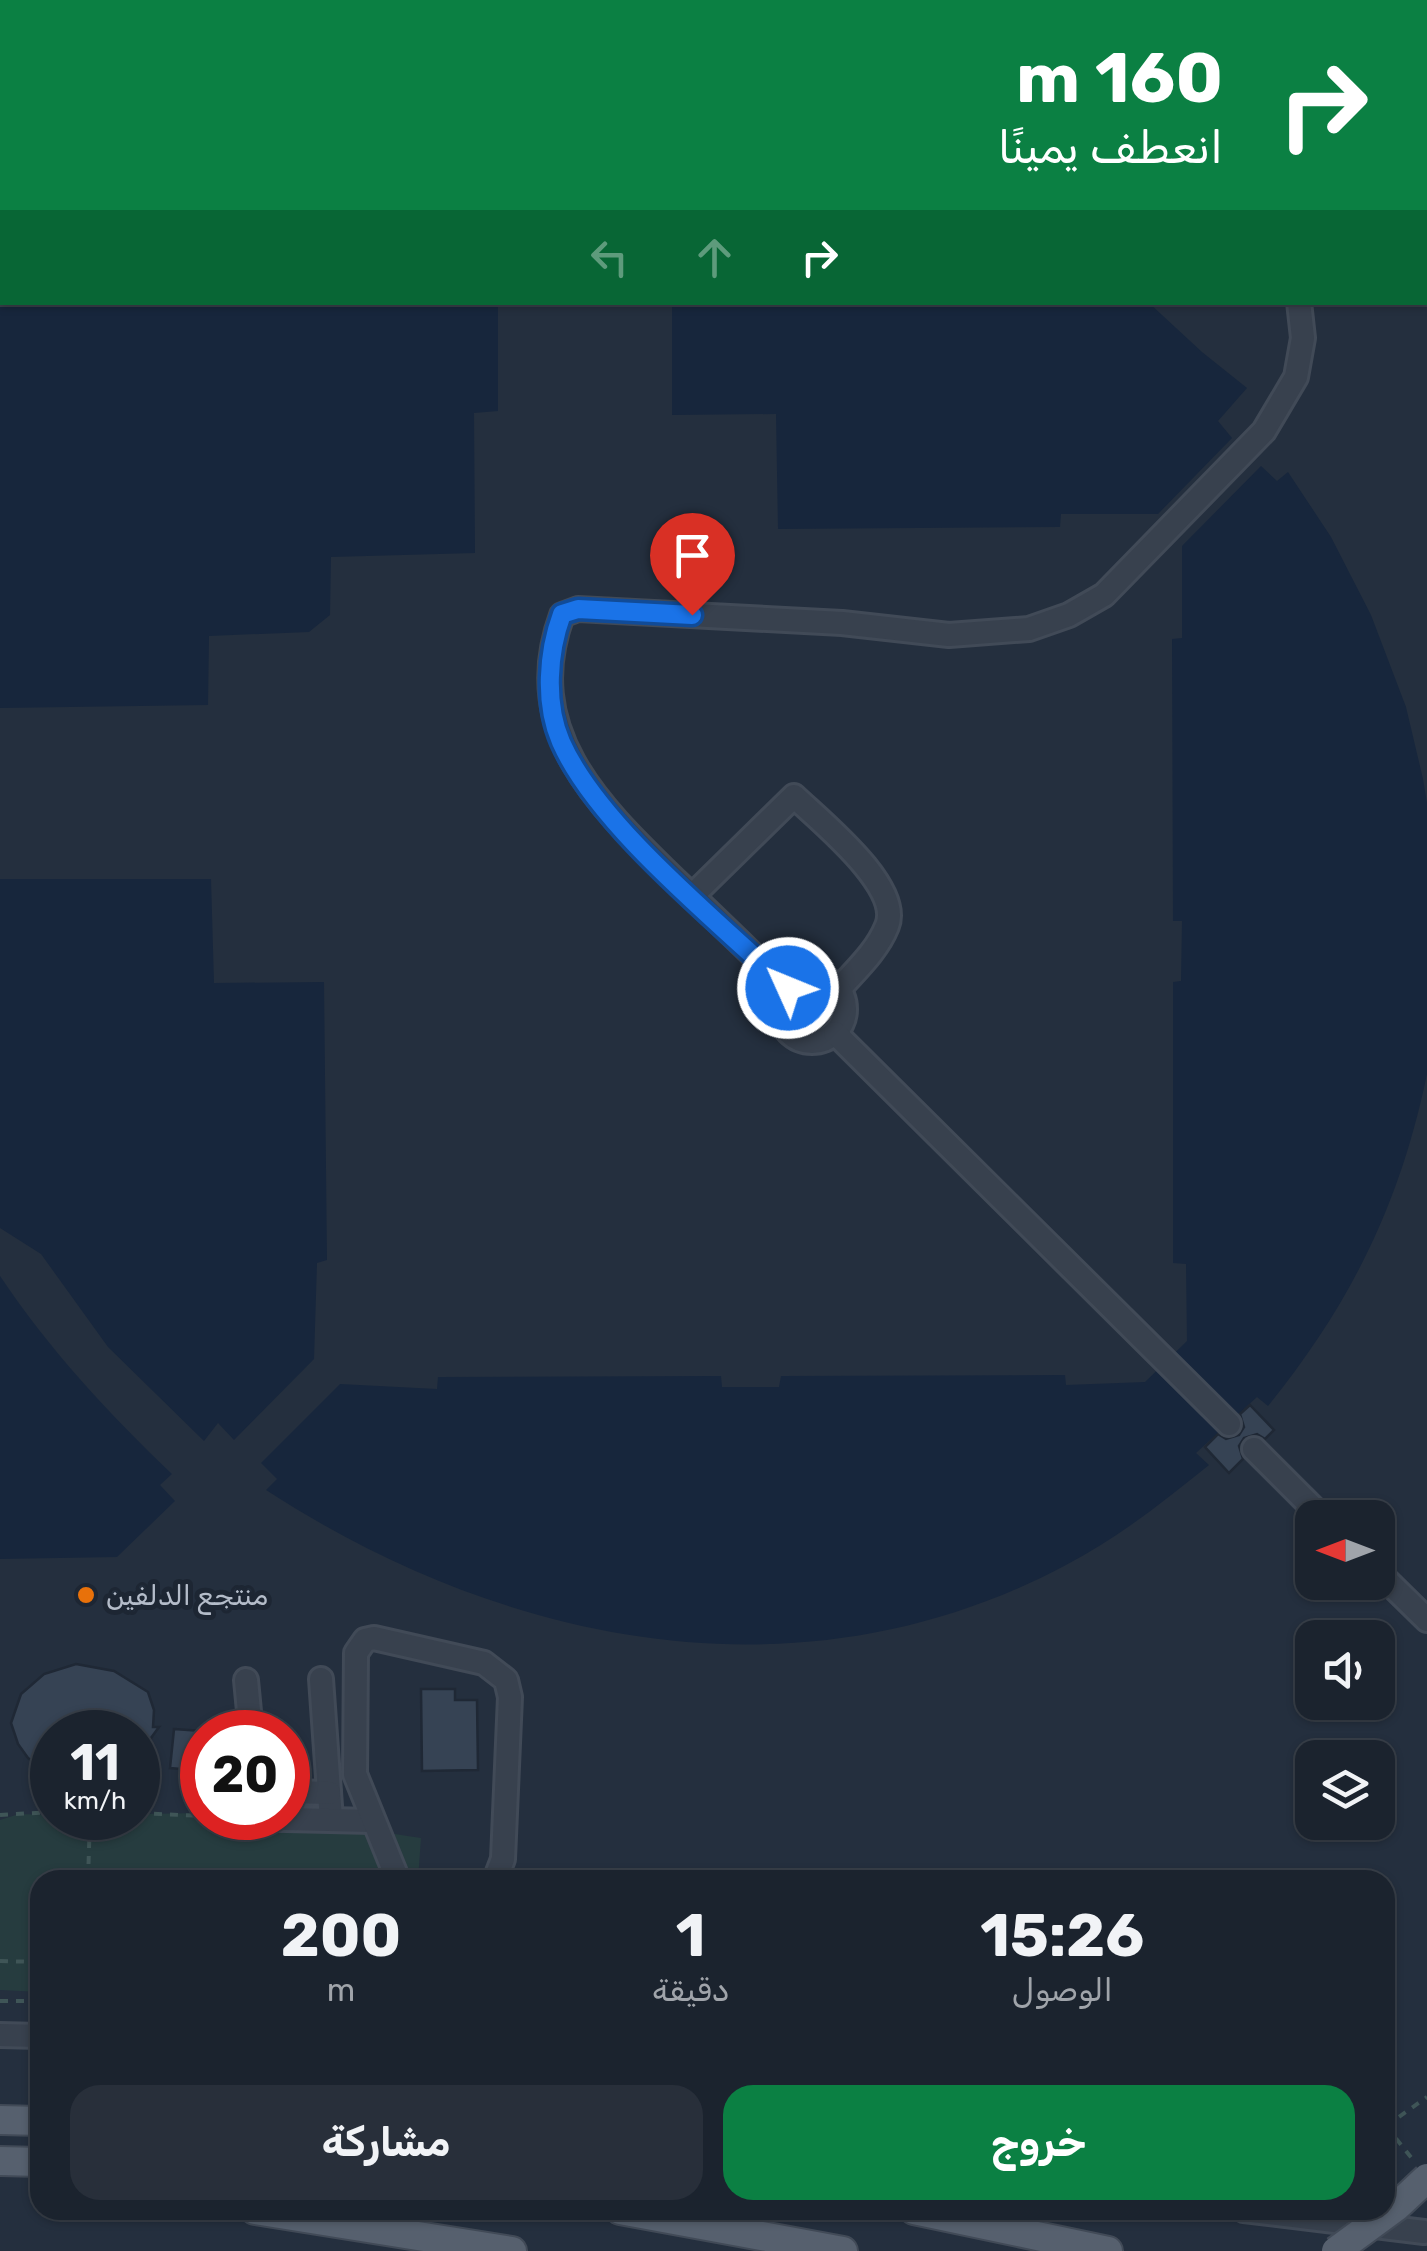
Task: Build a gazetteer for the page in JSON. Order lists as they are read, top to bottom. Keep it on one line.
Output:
{"places":["منتجع الدلفين"],"north":"left","page":{"turn":["160 m","انعطف يمينًا"],"speed":"11 km/h","limit":"20","eta":["15:26","الوصول","1","دقيقة","200","m"],"buttons":["خروج","مشاركة"]}}
